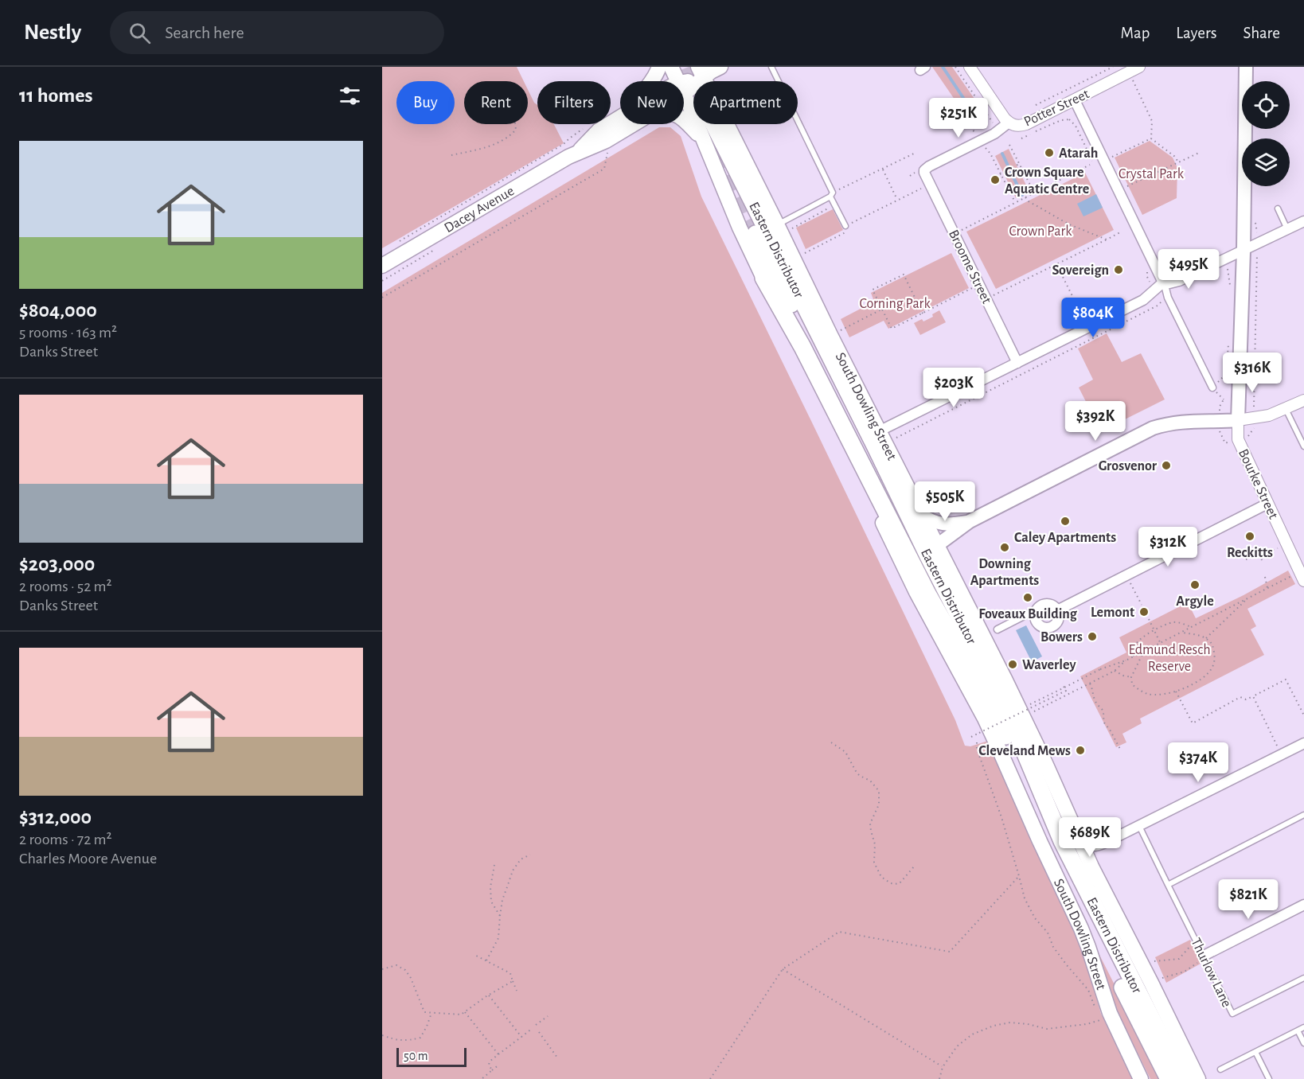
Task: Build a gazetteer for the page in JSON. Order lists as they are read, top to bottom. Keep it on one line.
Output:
{"streets":{"highway":["Eastern Distributor"],"main road":["Dacey Avenue","South Dowling Street","Bourke Street"],"street":["Potter Street","Broome Street"],"lane":["Thurlow Lane"]},"crossings":[["Potter Street","Broome Street"],["Dacey Avenue","South Dowling Street"]],"parks":["Crystal Park","Crown Park","Corning Park","Edmund Resch Reserve"],"places":["Atarah","Crown Square Aquatic Centre","Sovereign","Grosvenor","Caley Apartments","Reckitts","Downing Apartments","Argyle","Foveaux Building","Lemont","Bowers","Waverley","Cleveland Mews"],"scale_bar":"50 m","page":{"header":"Nestly","search":"Search here","nav":["Map","Layers","Share"],"heading":"11 homes","chip":["Buy","Rent","Filters","New","Apartment"],"price":["$251K","$495K","$804K","$316K","$203K","$392K","$505K","$312K","$374K","$689K","$821K"],"list":[{"name":"$804,000","note":"5 rooms · 163 m² · Danks Street"},{"name":"$203,000","note":"2 rooms · 52 m² · Danks Street"},{"name":"$312,000","note":"2 rooms · 72 m² · Charles Moore Avenue"}],"scale":"50 m"}}
